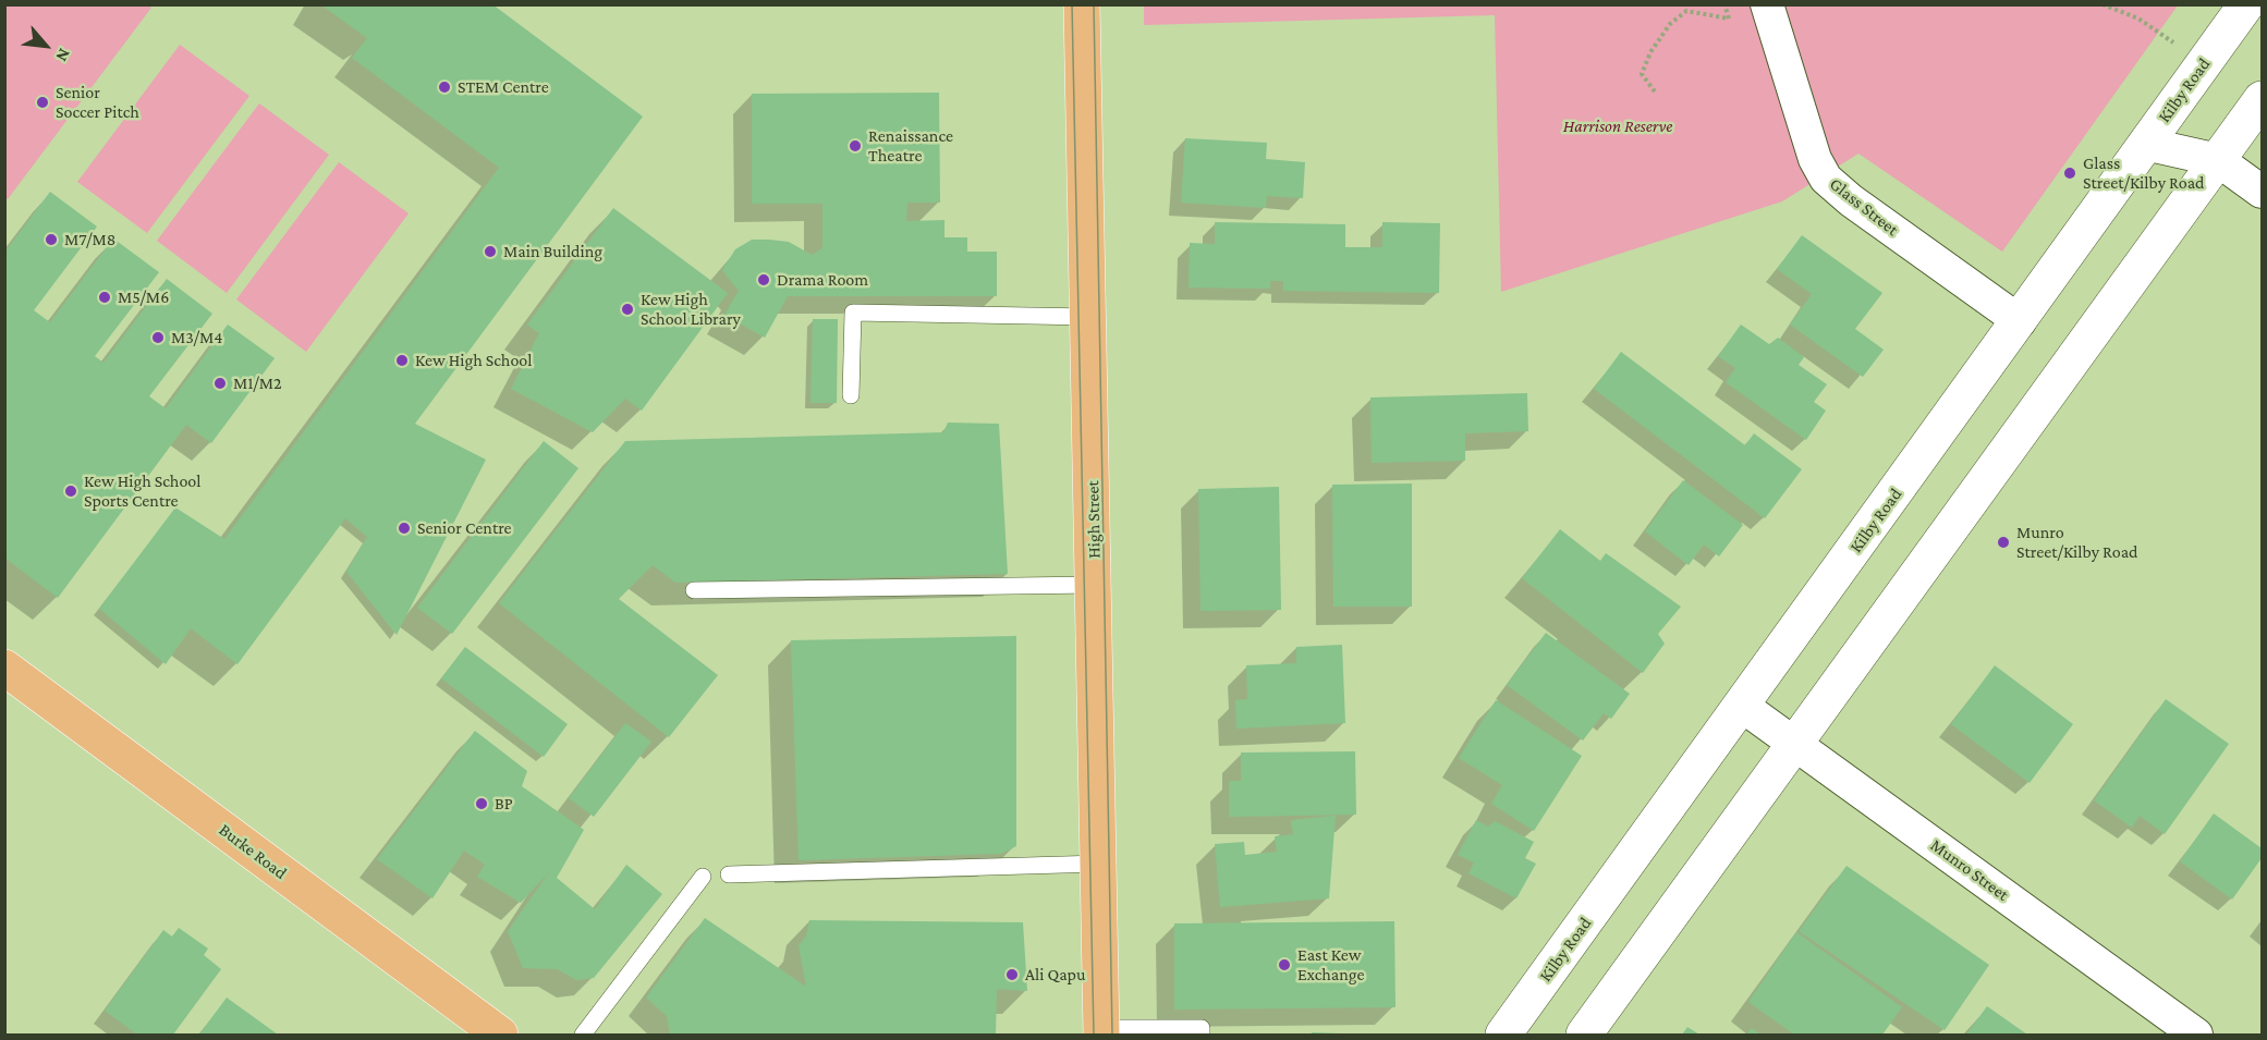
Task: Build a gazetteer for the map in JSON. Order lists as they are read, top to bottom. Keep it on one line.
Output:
{"streets":{"main road":["High Street","Burke Road"],"street":["Kilby Road","Glass Street","Munro Street"]},"crossings":[["Kilby Road","Glass Street"],["Kilby Road","Munro Street"]],"parks":["Harrison Reserve"],"places":["STEM Centre","Senior Soccer Pitch","Renaissance Theatre","Glass Street/Kilby Road","M7/M8","Main Building","Drama Room","M5/M6","Kew High School Library","M3/M4","Kew High School","M1/M2","Kew High School Sports Centre","Senior Centre","Munro Street/Kilby Road","BP","East Kew Exchange","Ali Qapu"],"north":"bottom right"}
